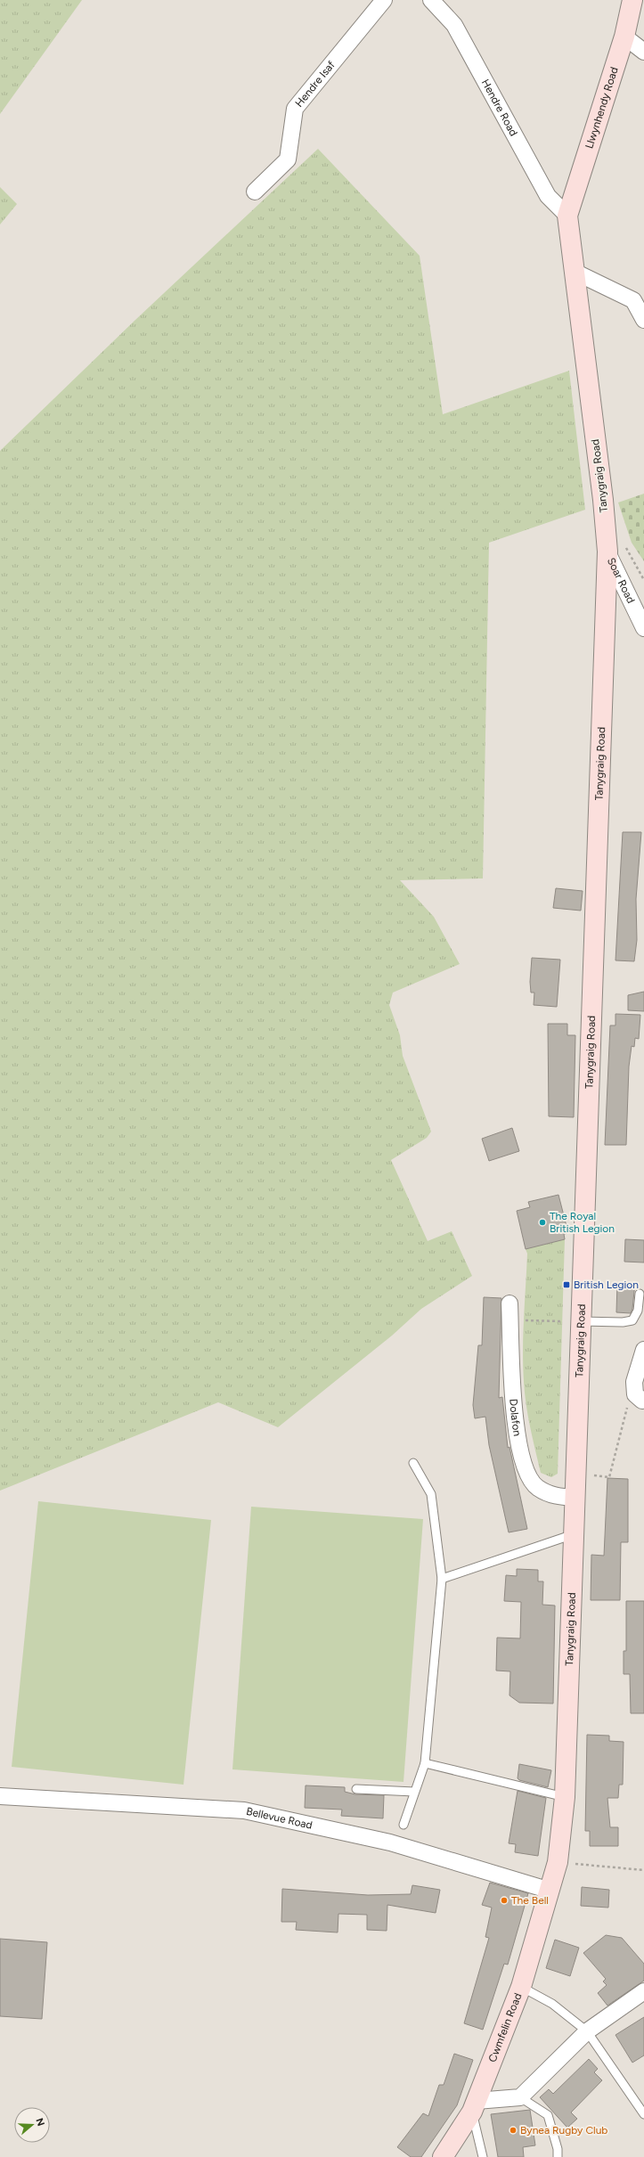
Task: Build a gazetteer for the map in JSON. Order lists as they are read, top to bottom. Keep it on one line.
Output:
{"streets":{"main road":["Llwynhendy Road","Tanygraig Road","Cwmfelin Road"],"street":["Hendre Isaf","Hendre Road","Soar Road","Dolafon","Bellevue Road"]},"crossings":[["Hendre Road","Llwynhendy Road"],["Hendre Road","Tanygraig Road"],["Llwynhendy Road","Tanygraig Road"],["Tanygraig Road","Soar Road"],["Tanygraig Road","Dolafon"],["Tanygraig Road","Bellevue Road"],["Tanygraig Road","Cwmfelin Road"],["Bellevue Road","Cwmfelin Road"]],"places":{"other":["The Royal British Legion","The Bell","Bynea Rugby Club"],"transit":["British Legion"]},"north":"right"}
